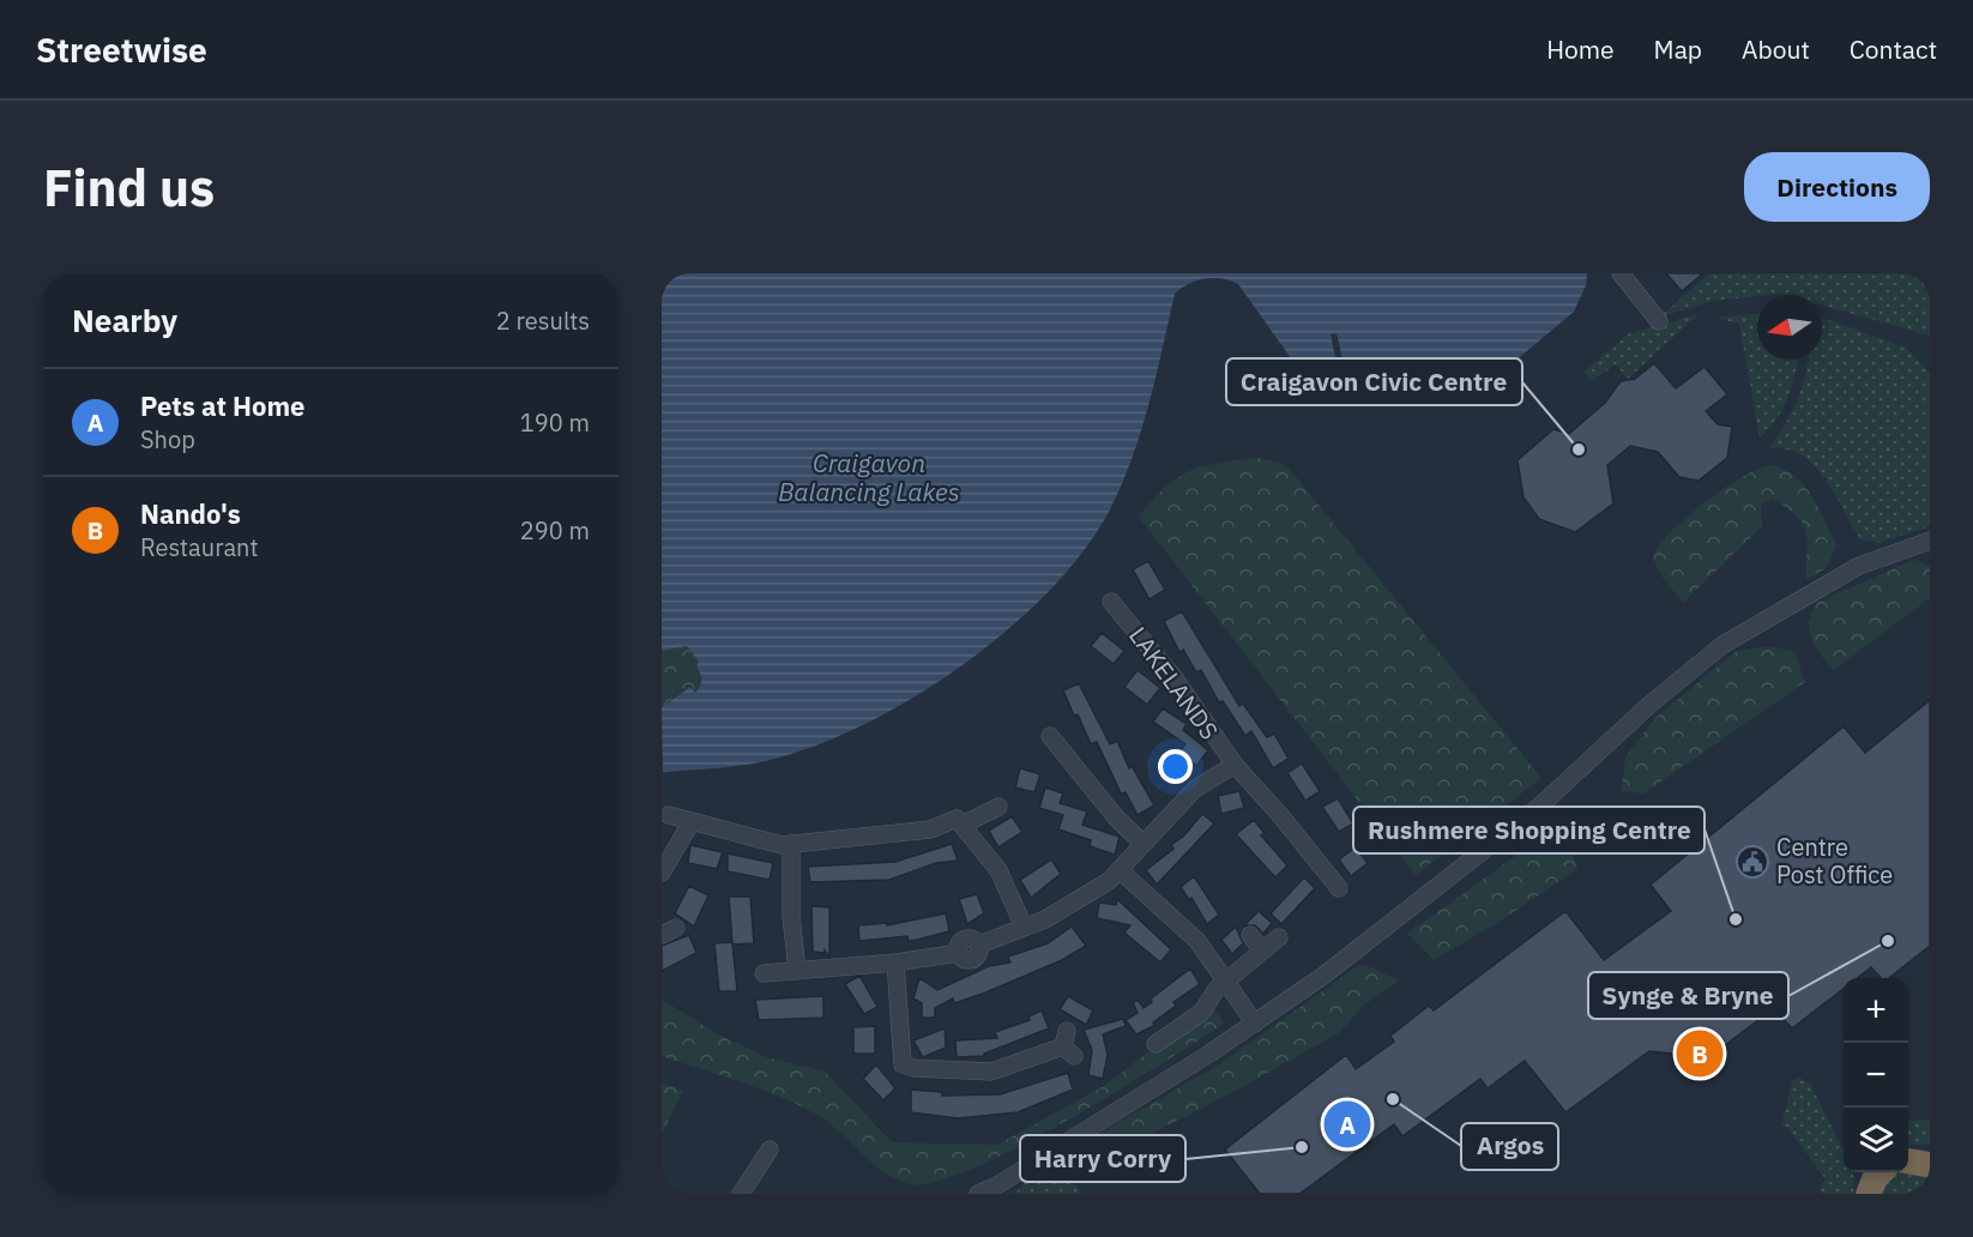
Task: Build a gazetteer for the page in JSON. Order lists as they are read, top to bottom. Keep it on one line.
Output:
{"streets":{"street":["LAKELANDS"]},"water":["Craigavon Balancing Lakes"],"places":{"other":["Craigavon Civic Centre","Rushmere Shopping Centre","Synge & Bryne","Argos","Harry Corry"],"public building":["Centre Post Office"]},"north":"left","page":{"header":"Streetwise","nav":["Home","Map","About","Contact"],"buttons":"Directions","title":"Find us","heading":["Nearby","2 results"],"list":[{"mark":"A","name":"Pets at Home","note":"Shop","value":"190 m"},{"mark":"B","name":"Nando's","note":"Restaurant","value":"290 m"}],"map_buttons":["+","−"],"pins":["B","A"]}}
